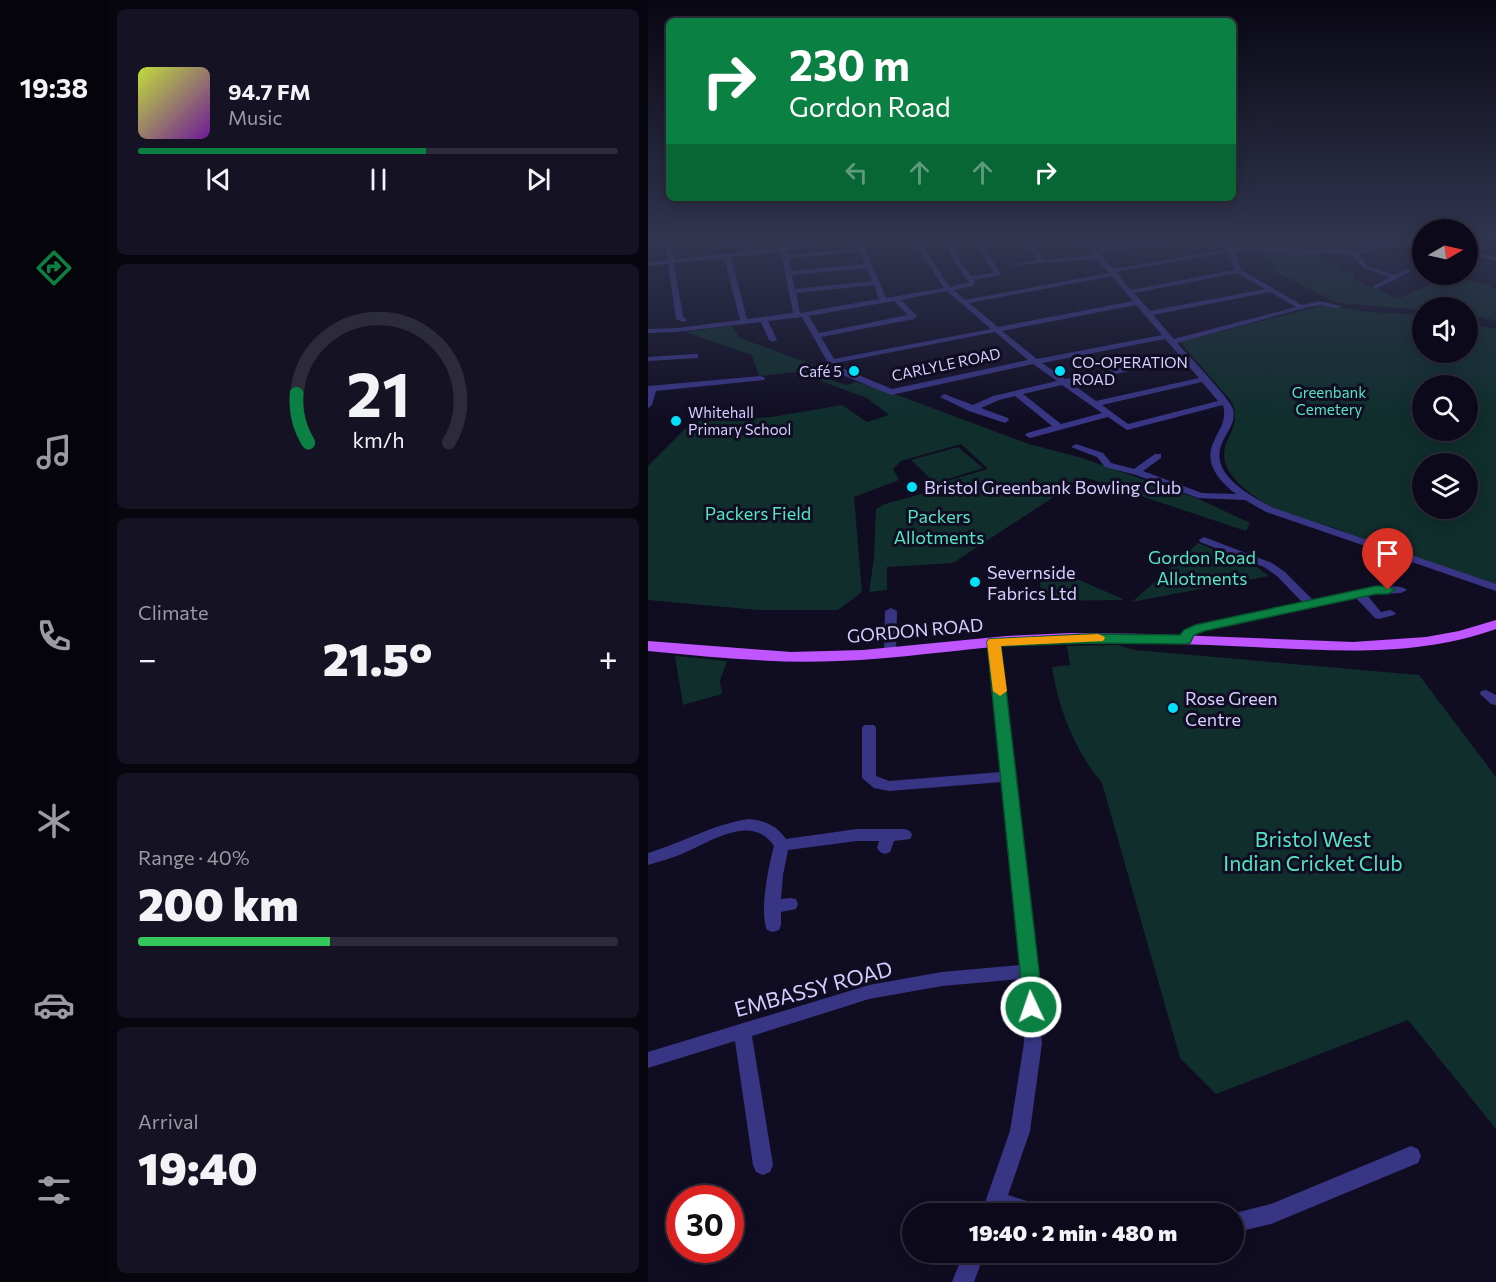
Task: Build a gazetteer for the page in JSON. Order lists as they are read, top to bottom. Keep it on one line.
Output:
{"streets":{"main road":["GORDON ROAD"],"street":["CARLYLE ROAD","EMBASSY ROAD"]},"parks":["Greenbank Cemetery","Packers Field","Packers Allotments","Gordon Road Allotments","Bristol West Indian Cricket Club"],"places":["Café 5","CO-OPERATION ROAD","Whitehall Primary School","Bristol Greenbank Bowling Club","Severnside Fabrics Ltd","Rose Green Centre"],"north":"right","page":{"tabs":"19:38","turn":["230 m","Gordon Road"],"song":["94.7 FM","Music"],"tile":["Climate",["Range · 40%","200 km"],["Arrival","19:40"]],"heat":["−","21.5°","+"],"limit":"30","trip":"19:40 · 2 min · 480 m","gauge":["21","km/h"]}}
